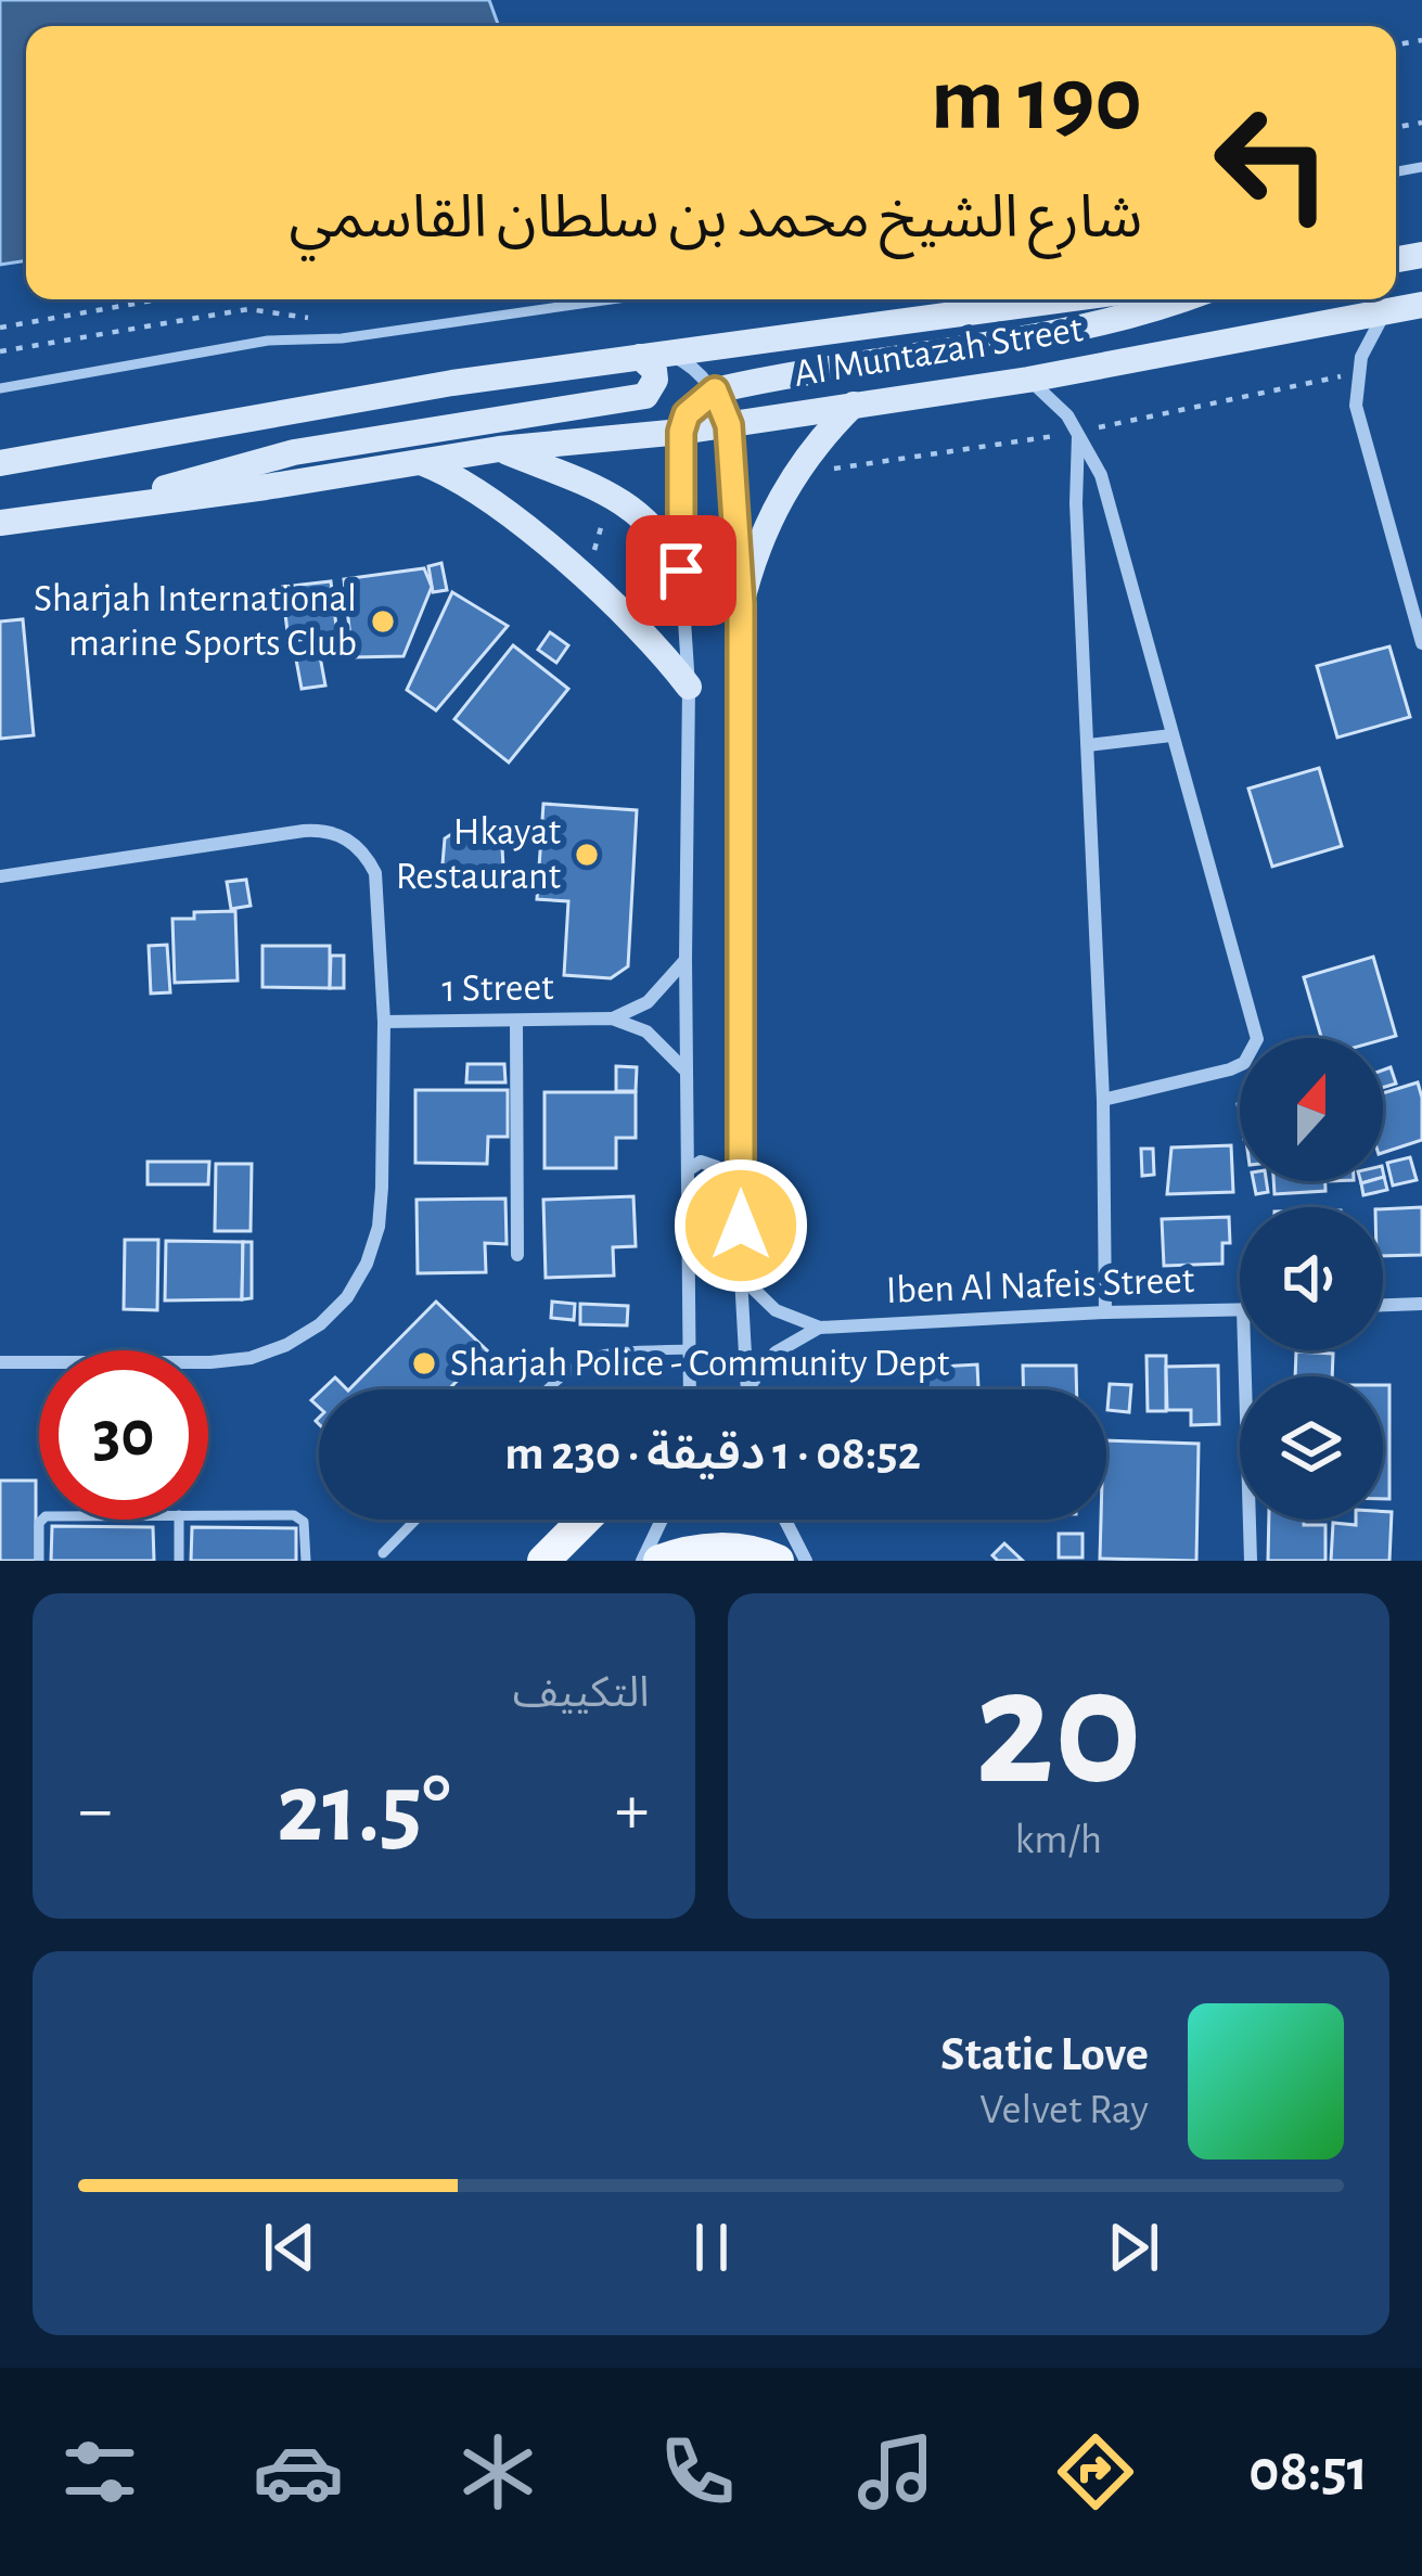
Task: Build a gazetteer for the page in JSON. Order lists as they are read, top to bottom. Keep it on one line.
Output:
{"streets":{"main road":["Al Muntazah Street"],"street":["1 Street","Iben Al Nafeis Street"]},"places":["Sharjah International marine Sports Club","Hkayat Restaurant","Sharjah Police - Community Dept"],"north":"top","page":{"turn":["190 m","شارع الشيخ محمد بن سلطان القاسمي"],"limit":"30","trip":"08:52 · 1 دقيقة · 230 m","tile":[["20","km/h"],"التكييف"],"heat":["−","21.5°","+"],"song":["Static Love","Velvet Ray"],"tabs":"08:51"}}
